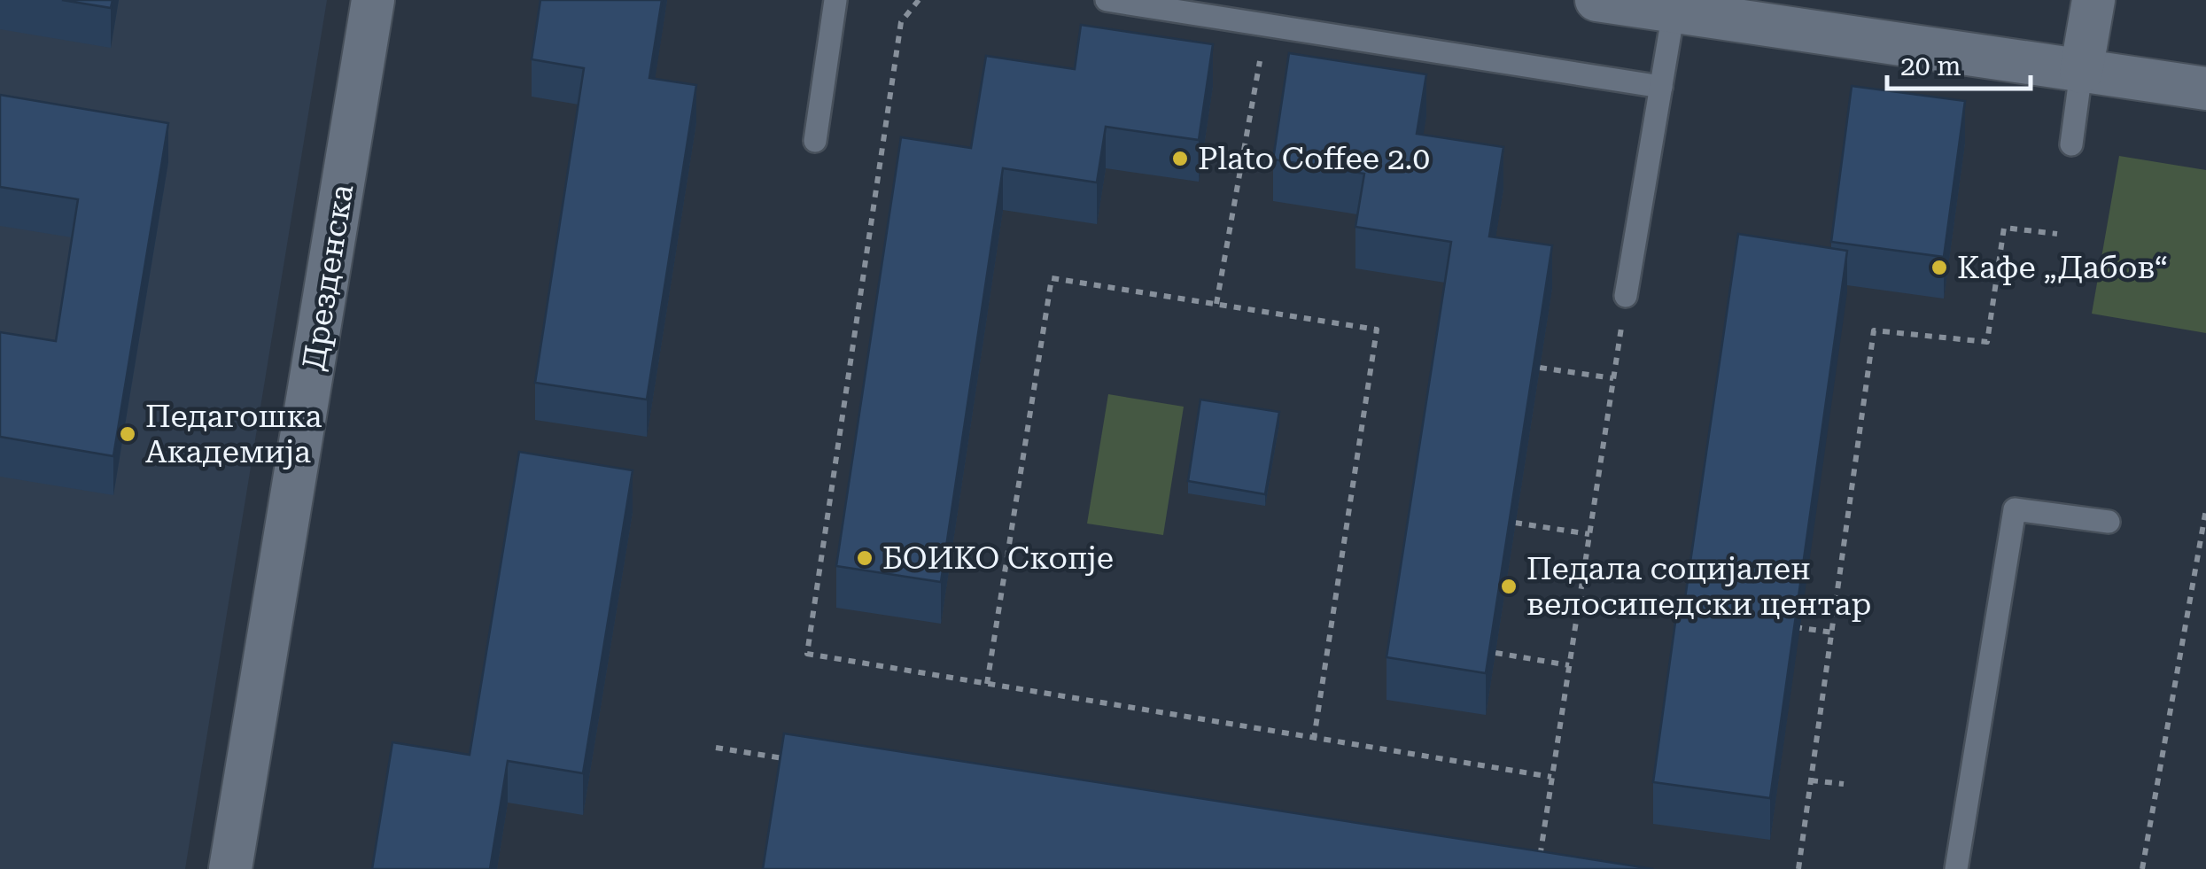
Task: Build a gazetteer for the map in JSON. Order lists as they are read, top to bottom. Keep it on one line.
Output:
{"streets":{"street":["Дрезденска"]},"places":["Plato Coffee 2.0","Кафе „Дабов“","Педагошка Академија","БОИКО Скопје","Педала социјален велосипедски центар"],"scale_bar":"20 m"}
